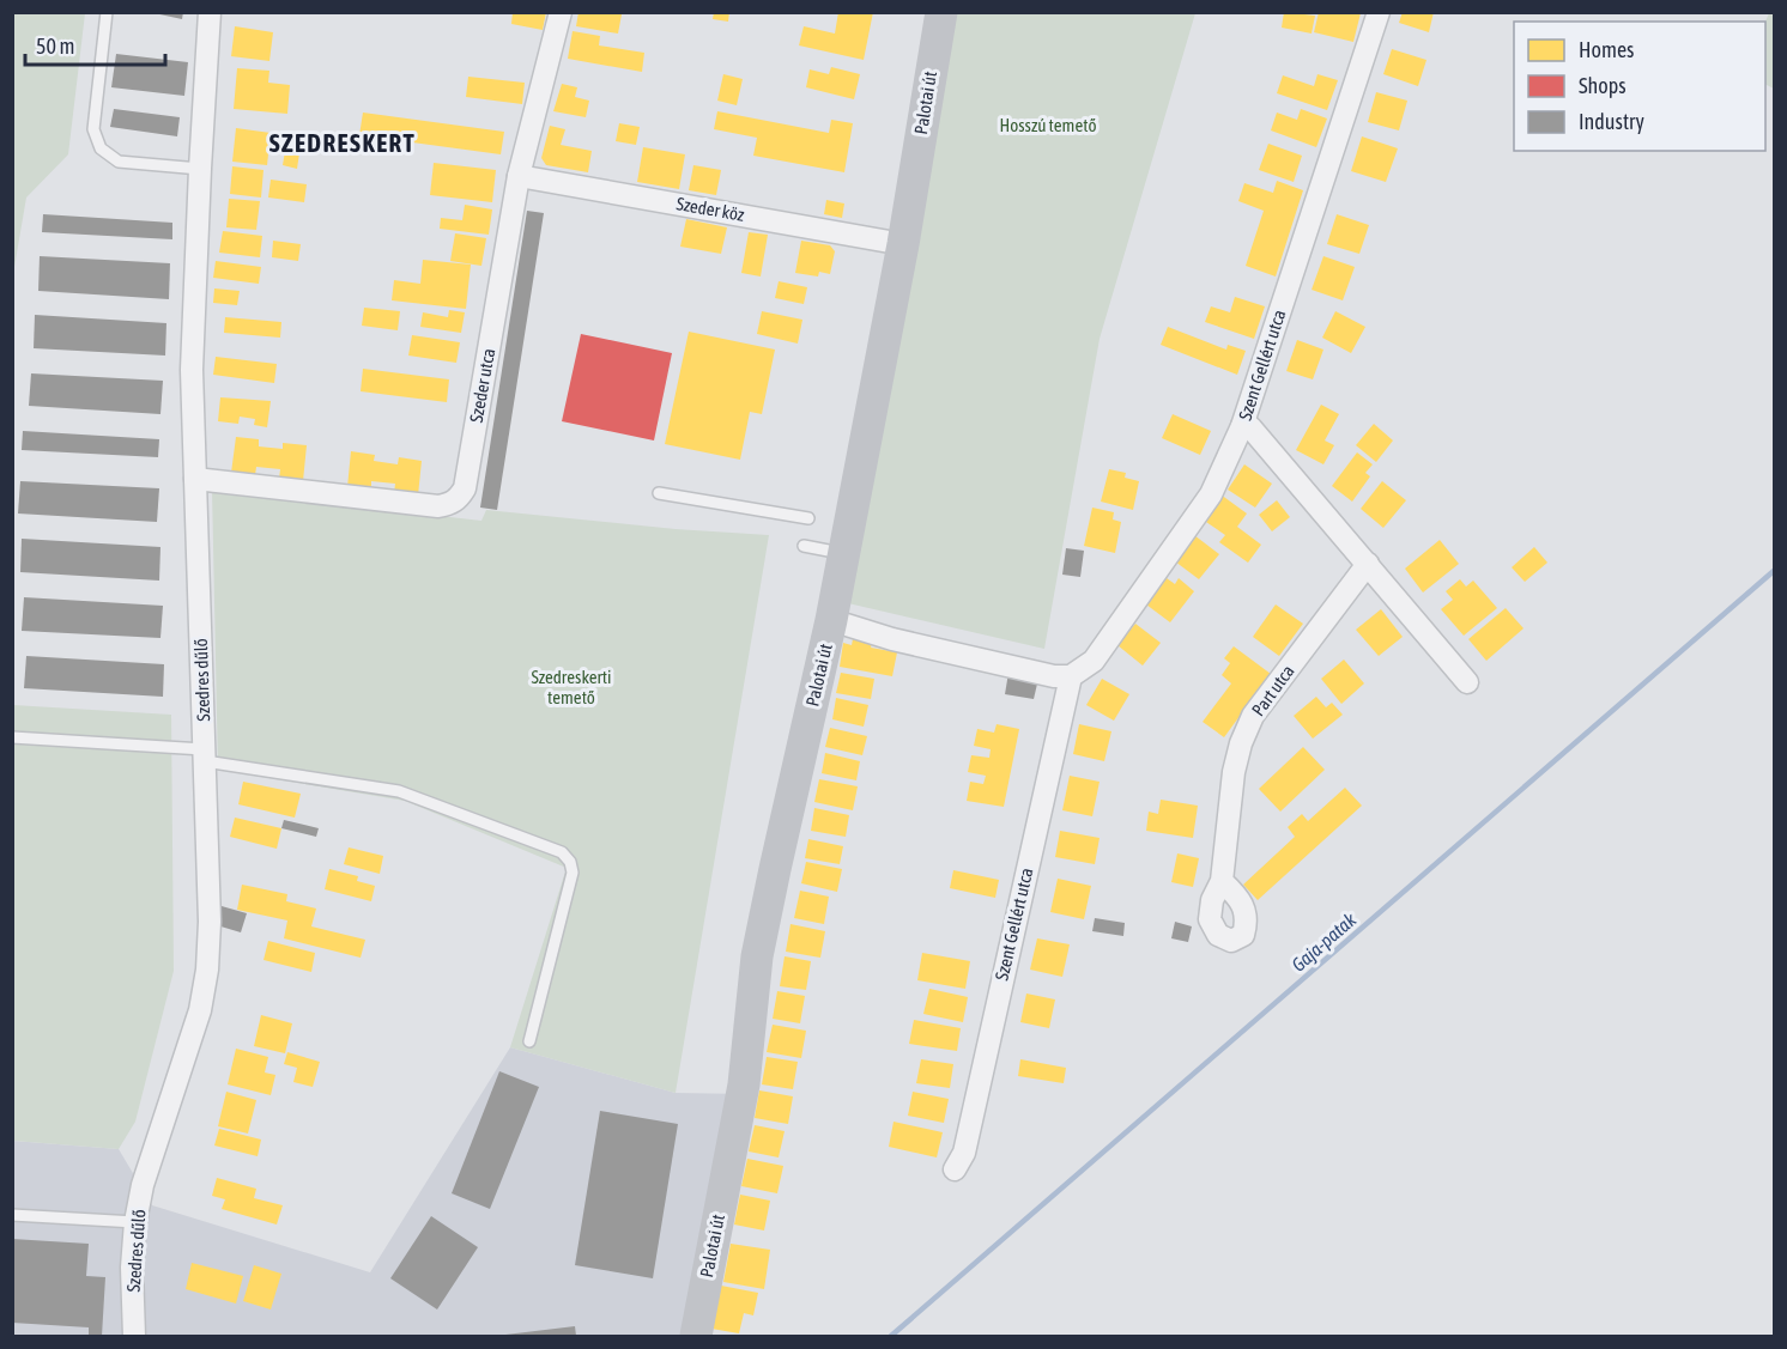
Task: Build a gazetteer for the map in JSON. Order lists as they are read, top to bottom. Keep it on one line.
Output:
{"streets":{"main road":["Palotai út"],"street":["Szeder köz","Szent Gellért utca","Szeder utca","Szedres dűlő","Part utca"]},"crossings":[["Palotai út","Szeder köz"],["Szeder köz","Szeder utca"],["Szeder utca","Szedres dűlő"]],"districts":["SZEDRESKERT"],"water":["Gaja-patak"],"parks":["Hosszú temető","Szedreskerti temető"],"legend":["Homes","Shops","Industry"],"scale_bar":"50 m"}
